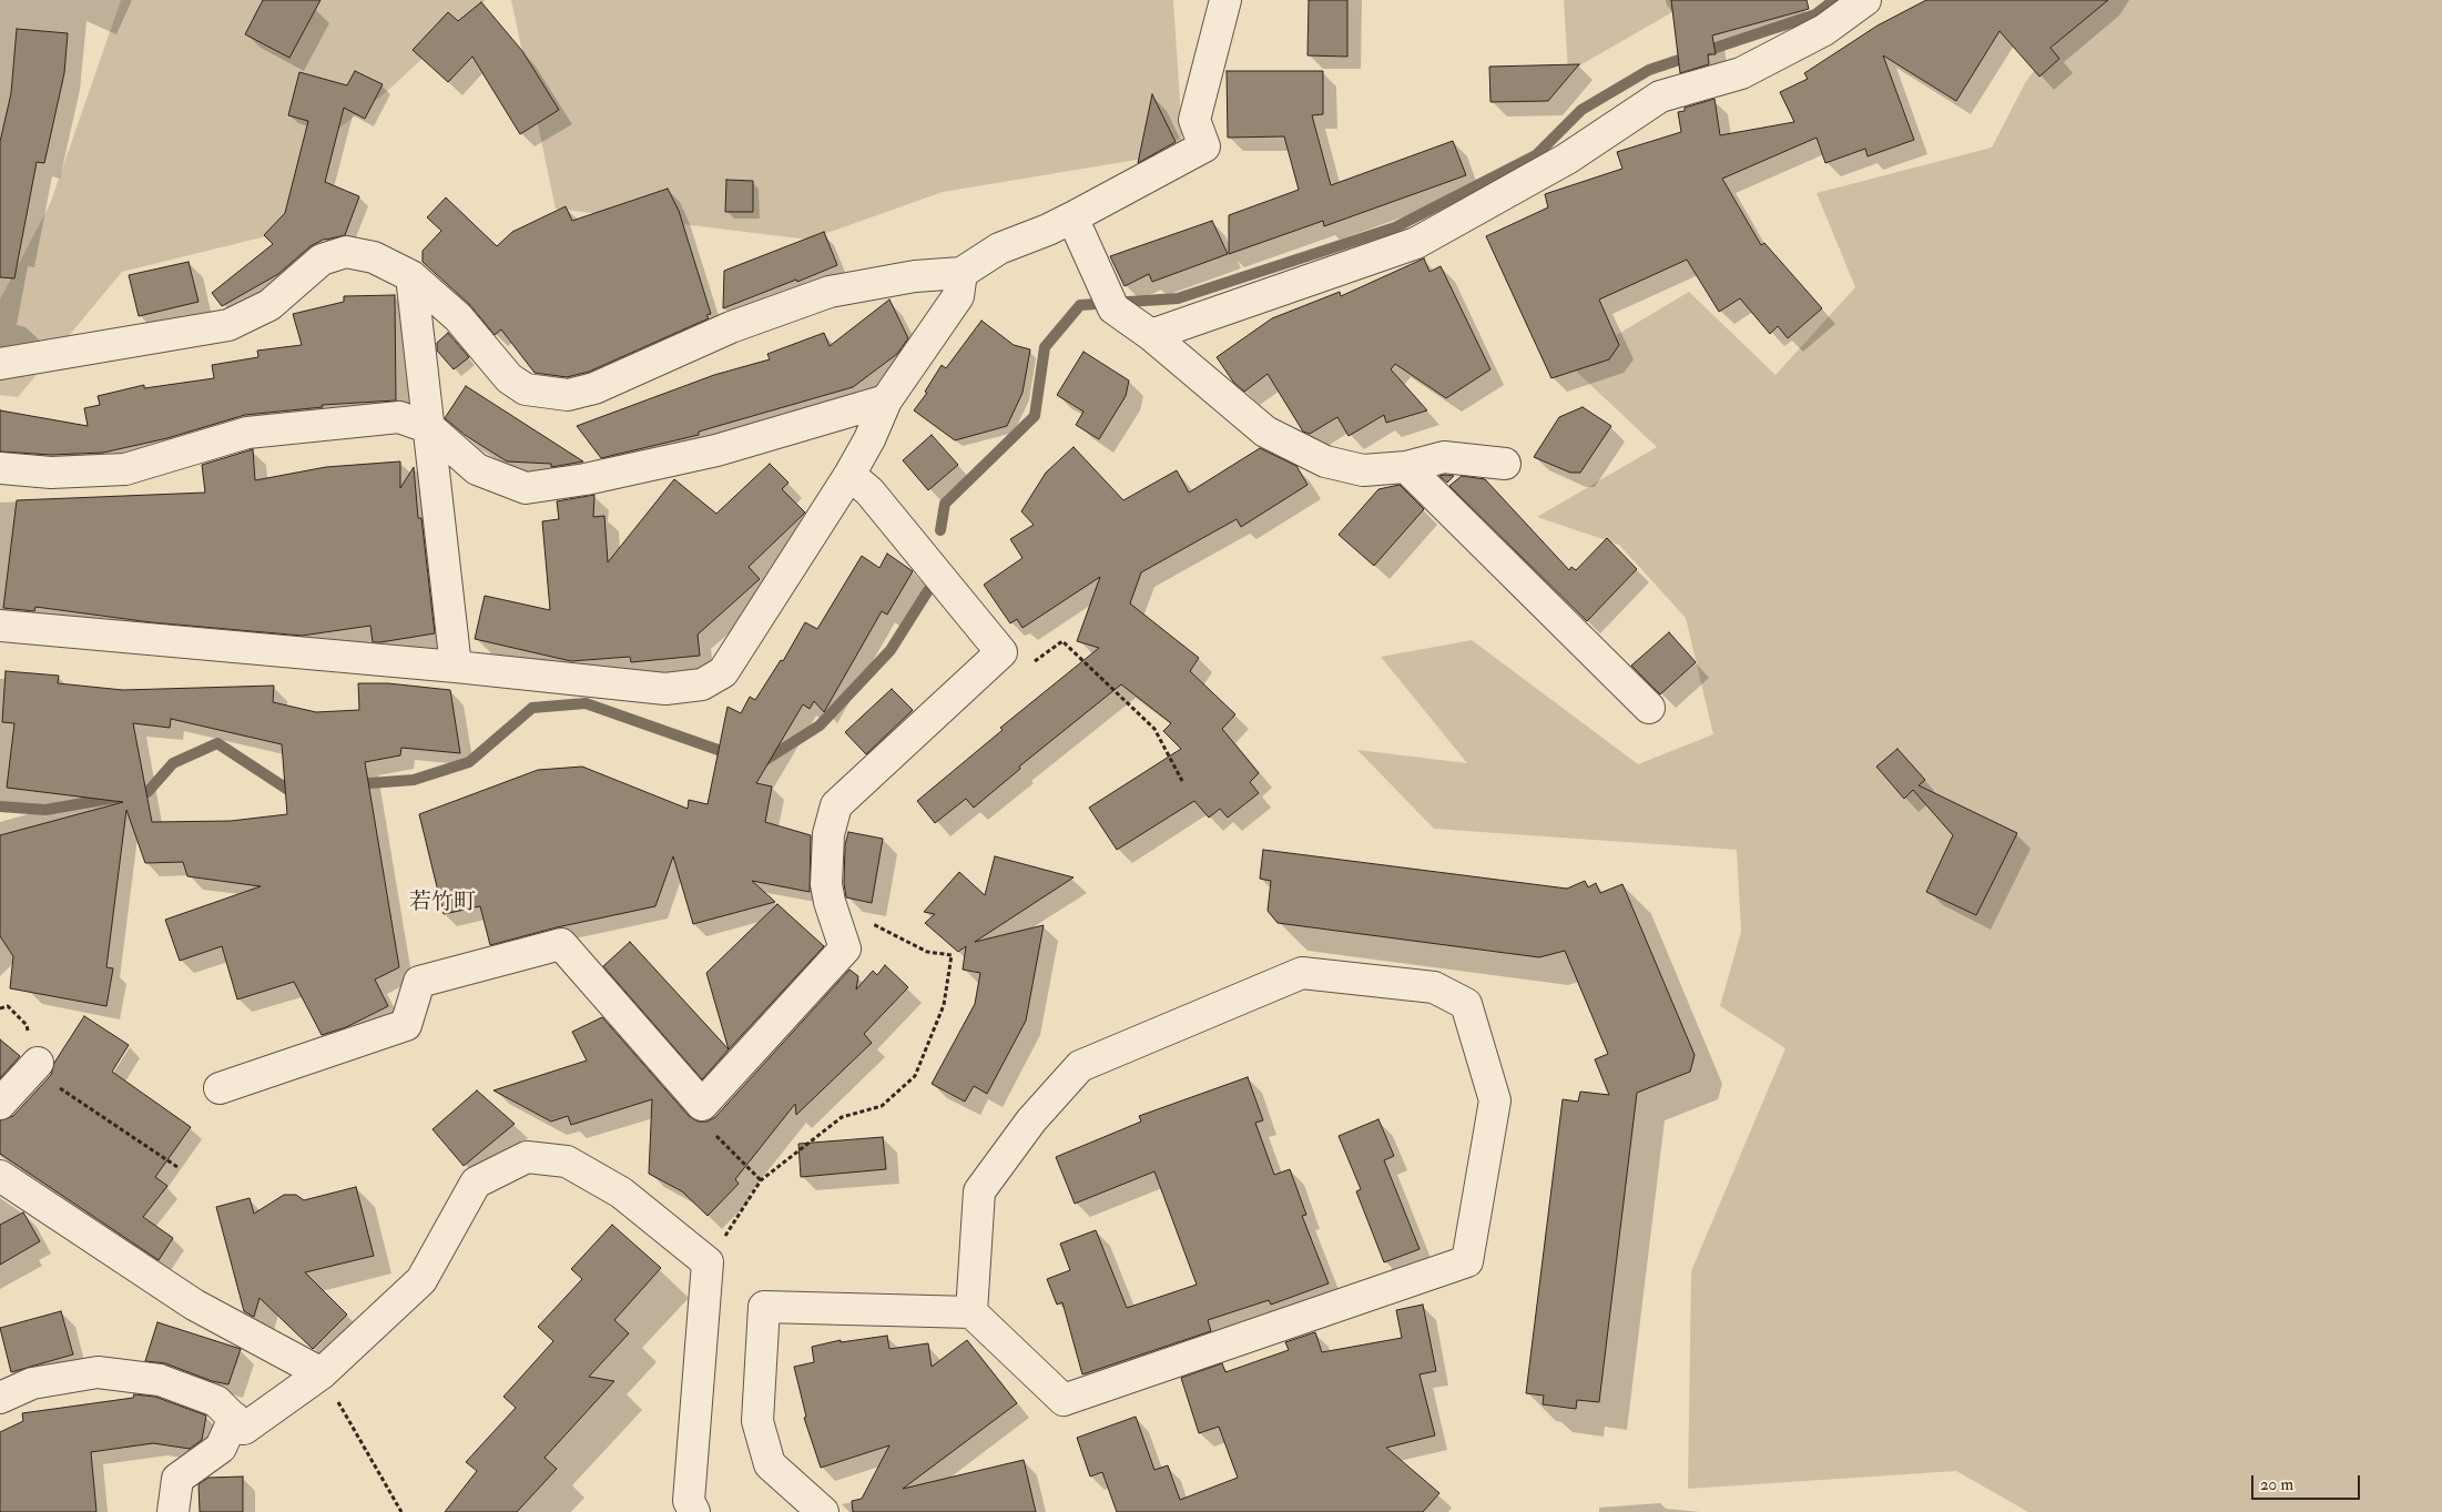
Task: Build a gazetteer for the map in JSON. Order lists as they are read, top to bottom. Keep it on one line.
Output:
{"districts":["若竹町"],"scale_bar":"20 m"}
